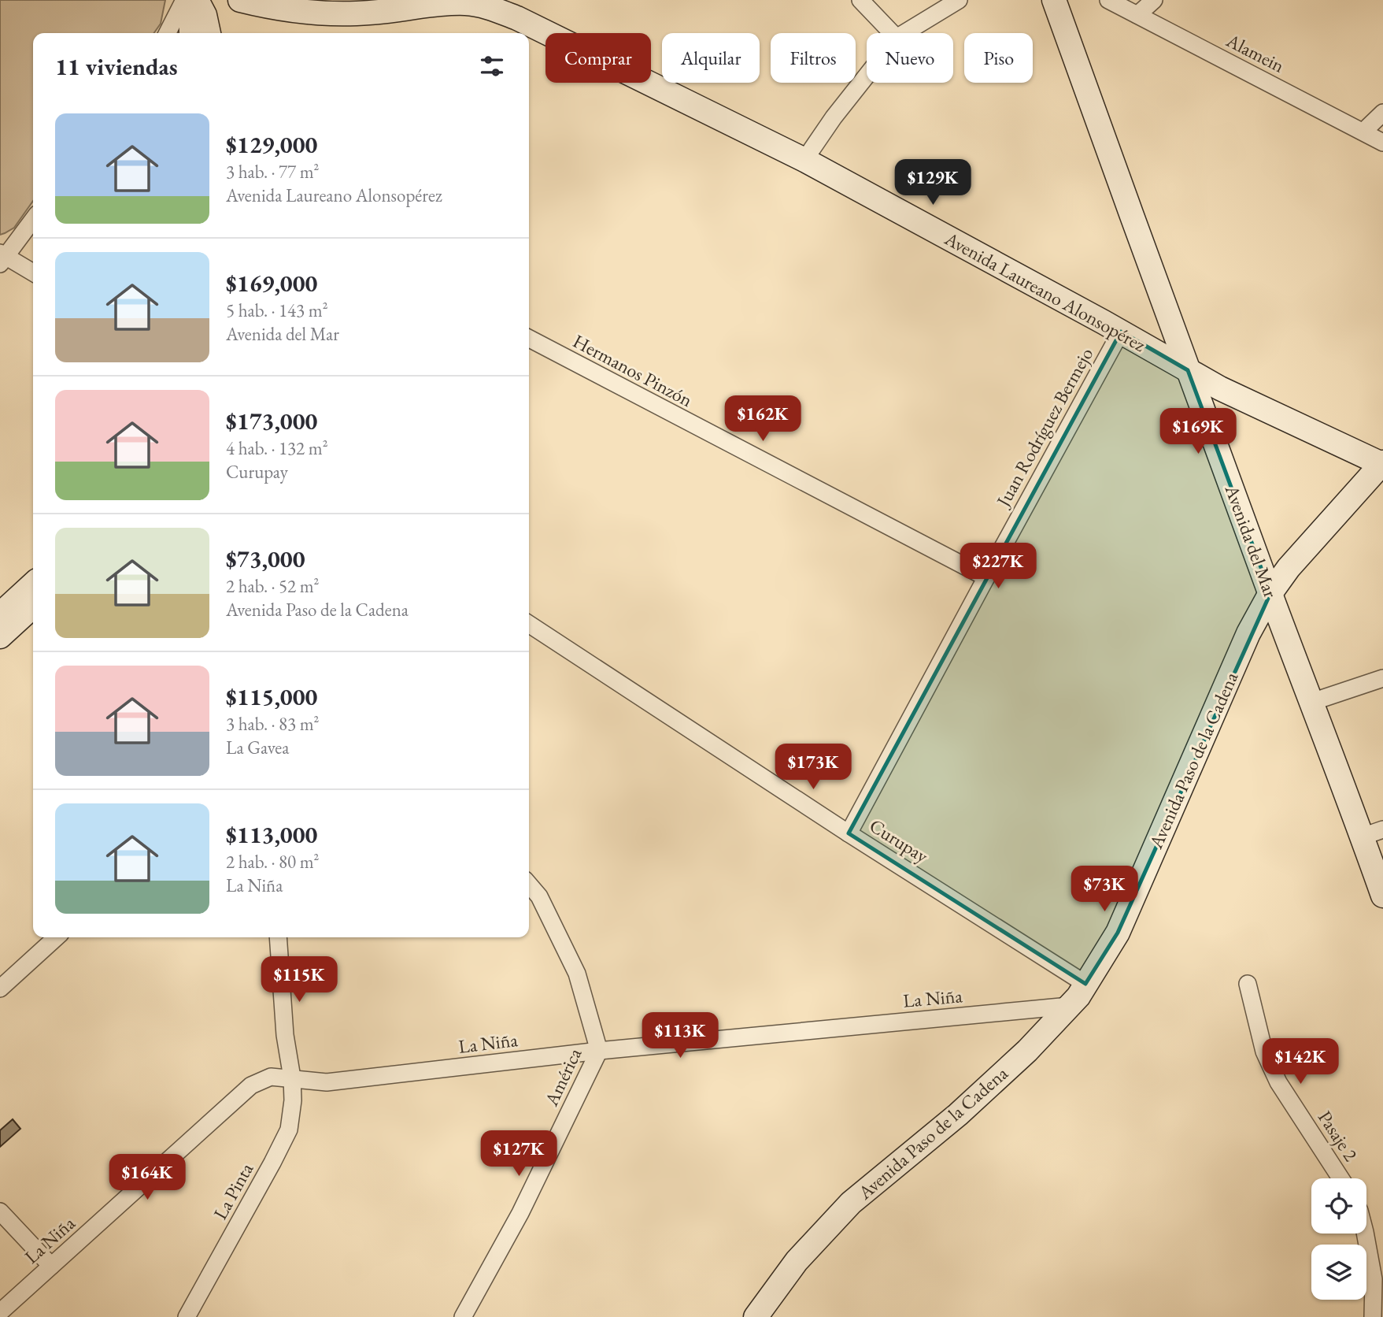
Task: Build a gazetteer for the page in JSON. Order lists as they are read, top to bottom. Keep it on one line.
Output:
{"streets":{"street":["Alamein","Avenida Laureano Alonsopérez","Hermanos Pinzón","Juan Rodríguez Bermejo","Avenida del Mar","Avenida Paso de la Cadena","Curupay","La Niña","América","Pasaje 2","La Pinta"]},"crossings":[["Avenida Laureano Alonsopérez","Juan Rodríguez Bermejo"],["Avenida Laureano Alonsopérez","Avenida del Mar"],["Avenida Laureano Alonsopérez","Avenida Paso de la Cadena"],["Hermanos Pinzón","Juan Rodríguez Bermejo"],["Juan Rodríguez Bermejo","Curupay"],["Avenida del Mar","Avenida Paso de la Cadena"],["Avenida Paso de la Cadena","Curupay"],["Avenida Paso de la Cadena","La Niña"],["La Niña","América"],["La Niña","La Pinta"]],"page":{"chip":["Comprar","Alquilar","Filtros","Nuevo","Piso"],"heading":"11 viviendas","list":[{"name":"$129,000","note":"3 hab. · 77 m² · Avenida Laureano Alonsopérez"},{"name":"$169,000","note":"5 hab. · 143 m² · Avenida del Mar"},{"name":"$173,000","note":"4 hab. · 132 m² · Curupay"},{"name":"$73,000","note":"2 hab. · 52 m² · Avenida Paso de la Cadena"},{"name":"$115,000","note":"3 hab. · 83 m² · La Gavea"},{"name":"$113,000","note":"2 hab. · 80 m² · La Niña"}],"price":["$129K","$162K","$169K","$227K","$173K","$73K","$115K","$113K","$142K","$127K","$164K"]}}
